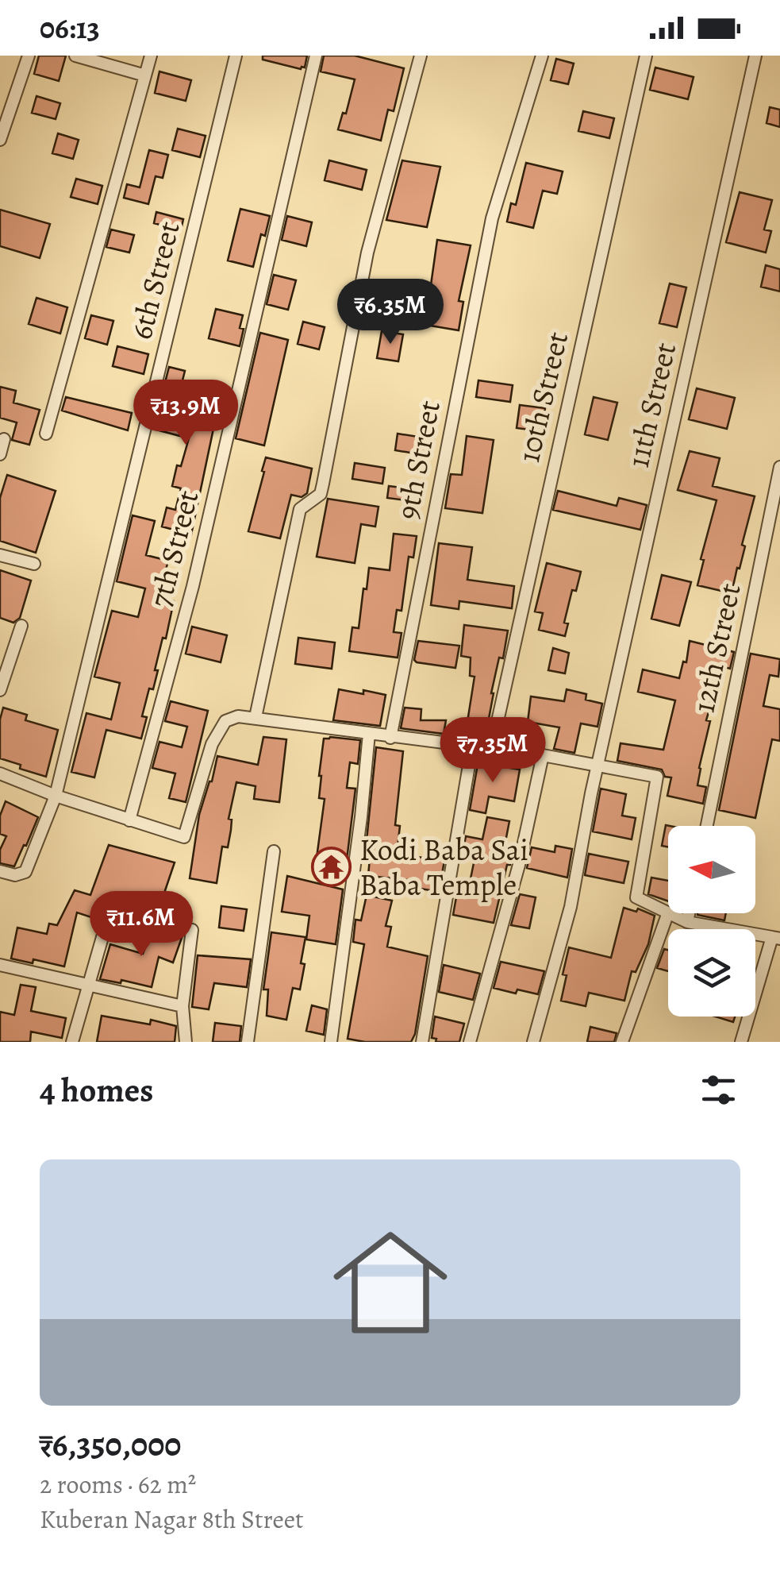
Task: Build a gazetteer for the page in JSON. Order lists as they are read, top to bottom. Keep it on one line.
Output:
{"streets":{"street":["6th Street","10th Street","11th Street","9th Street","7th Street","12th Street"]},"places":{"temple":["Kodi Baba Sai Baba Temple"]},"north":"left","page":{"status":"06:13","price":["₹6.35M","₹13.9M","₹7.35M","₹11.6M"],"heading":"4 homes","list":[{"name":"₹6,350,000","note":"2 rooms · 62 m² · Kuberan Nagar 8th Street"}]}}
